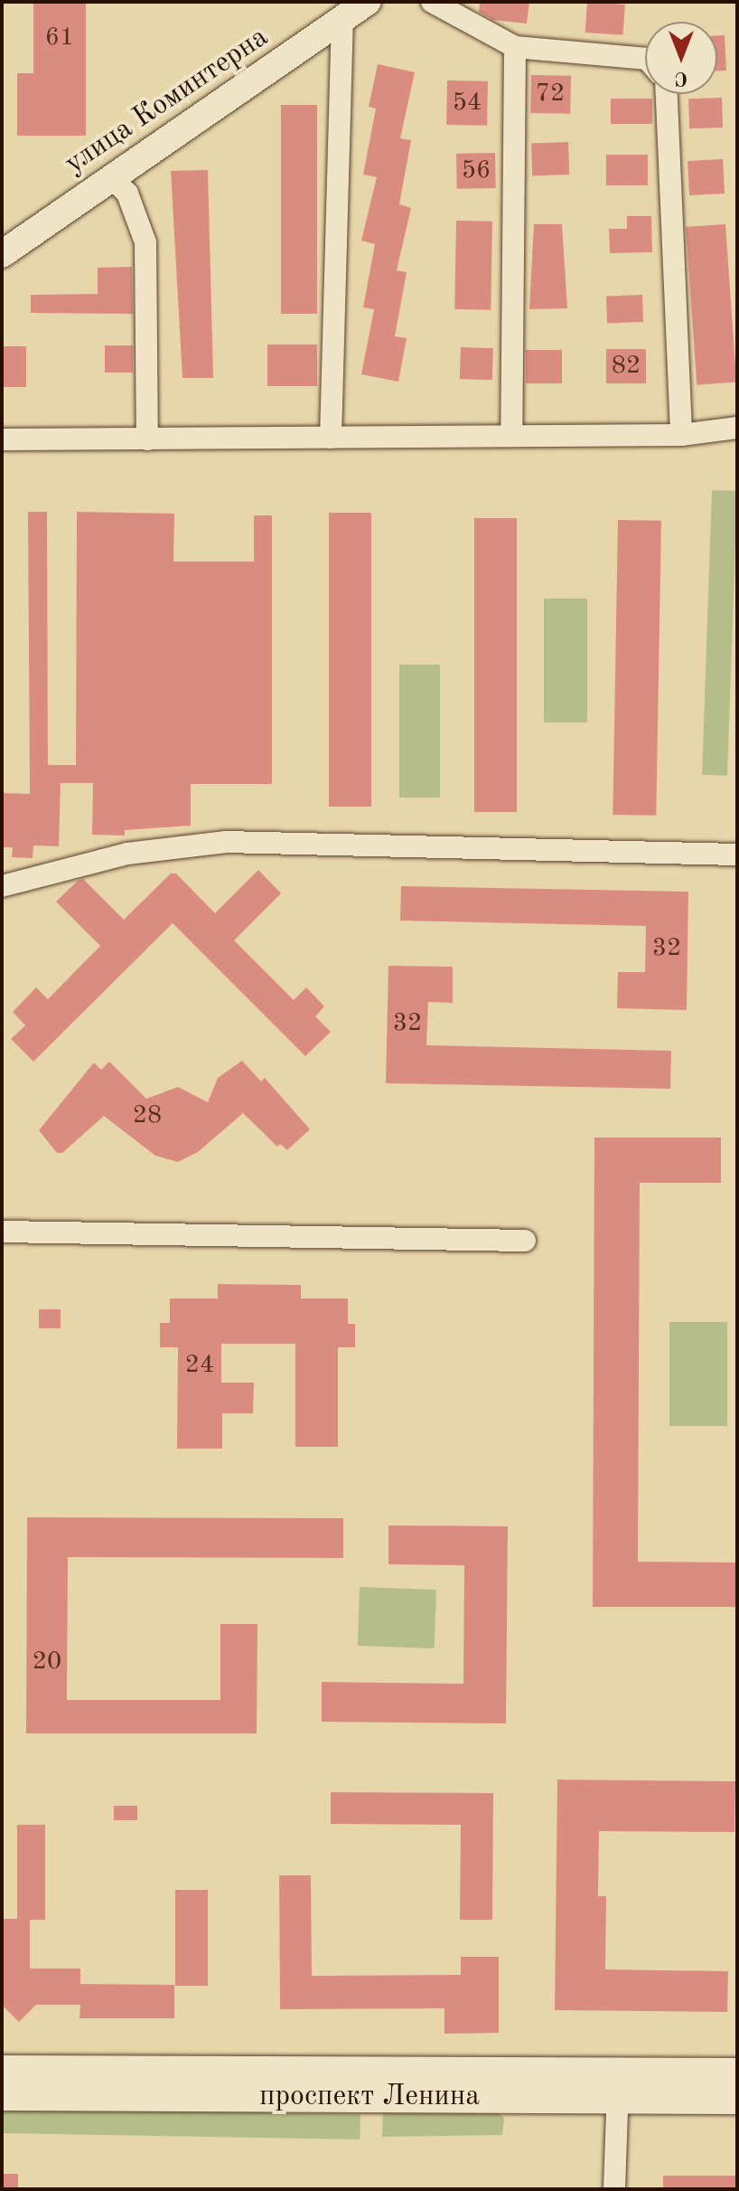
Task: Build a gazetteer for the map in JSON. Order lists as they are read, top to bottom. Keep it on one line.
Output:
{"streets":{"main road":["проспект Ленина"],"street":["улица Коминтерна"]},"house_numbers":["61","72","54","56","82","32","32","28","24","20"],"north":"bottom"}
